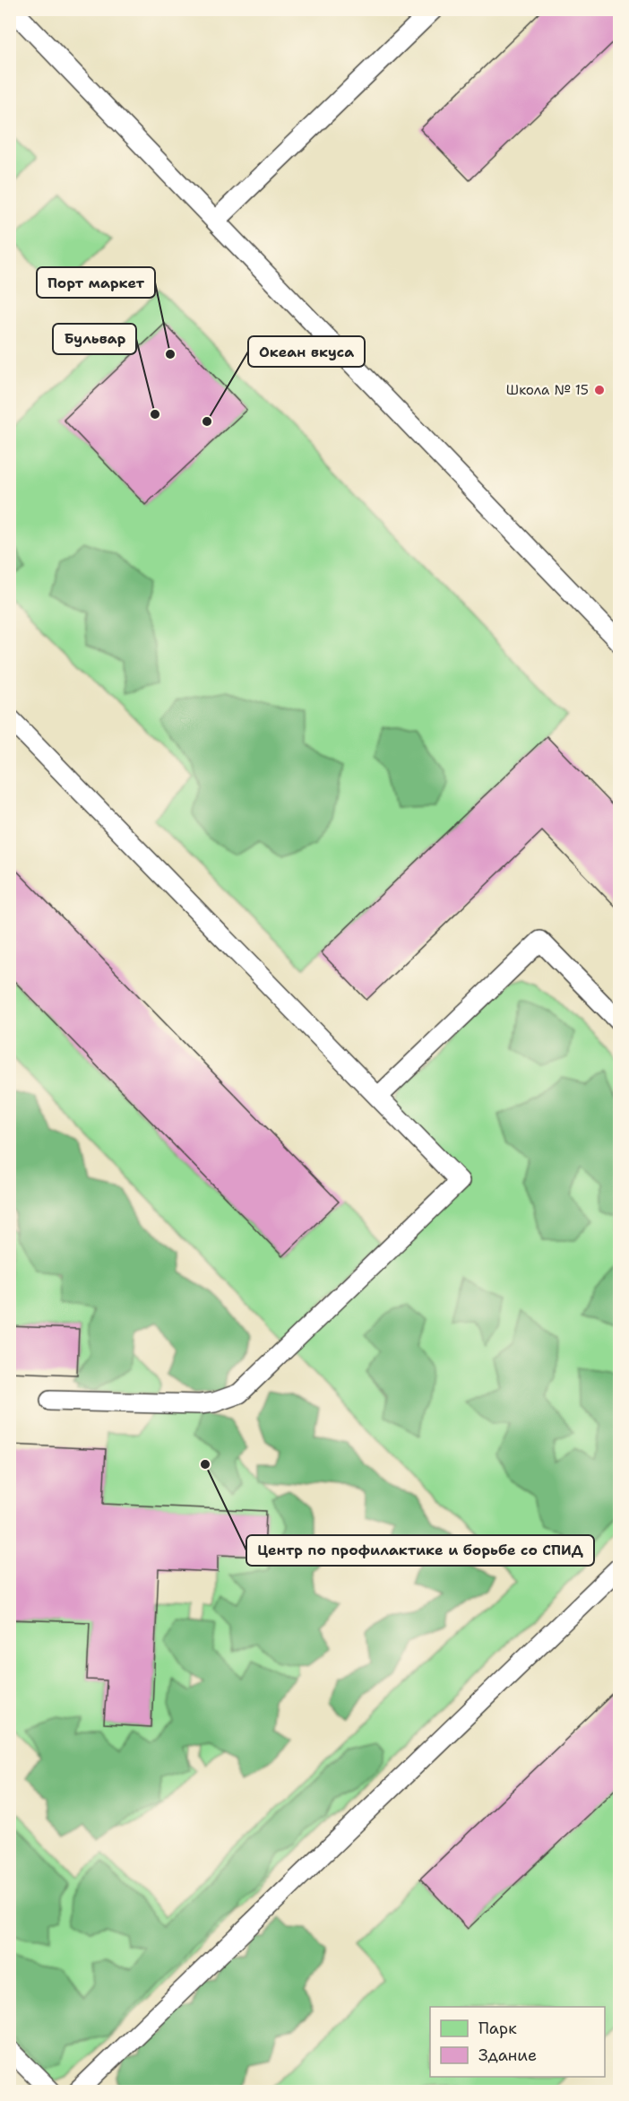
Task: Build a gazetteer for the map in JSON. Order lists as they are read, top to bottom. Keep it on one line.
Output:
{"places":["Порт маркет","Школа № 15","Бульвар","Океан вкуса","Центр по профилактике и борьбе со СПИД"],"legend":["Парк","Здание"]}
